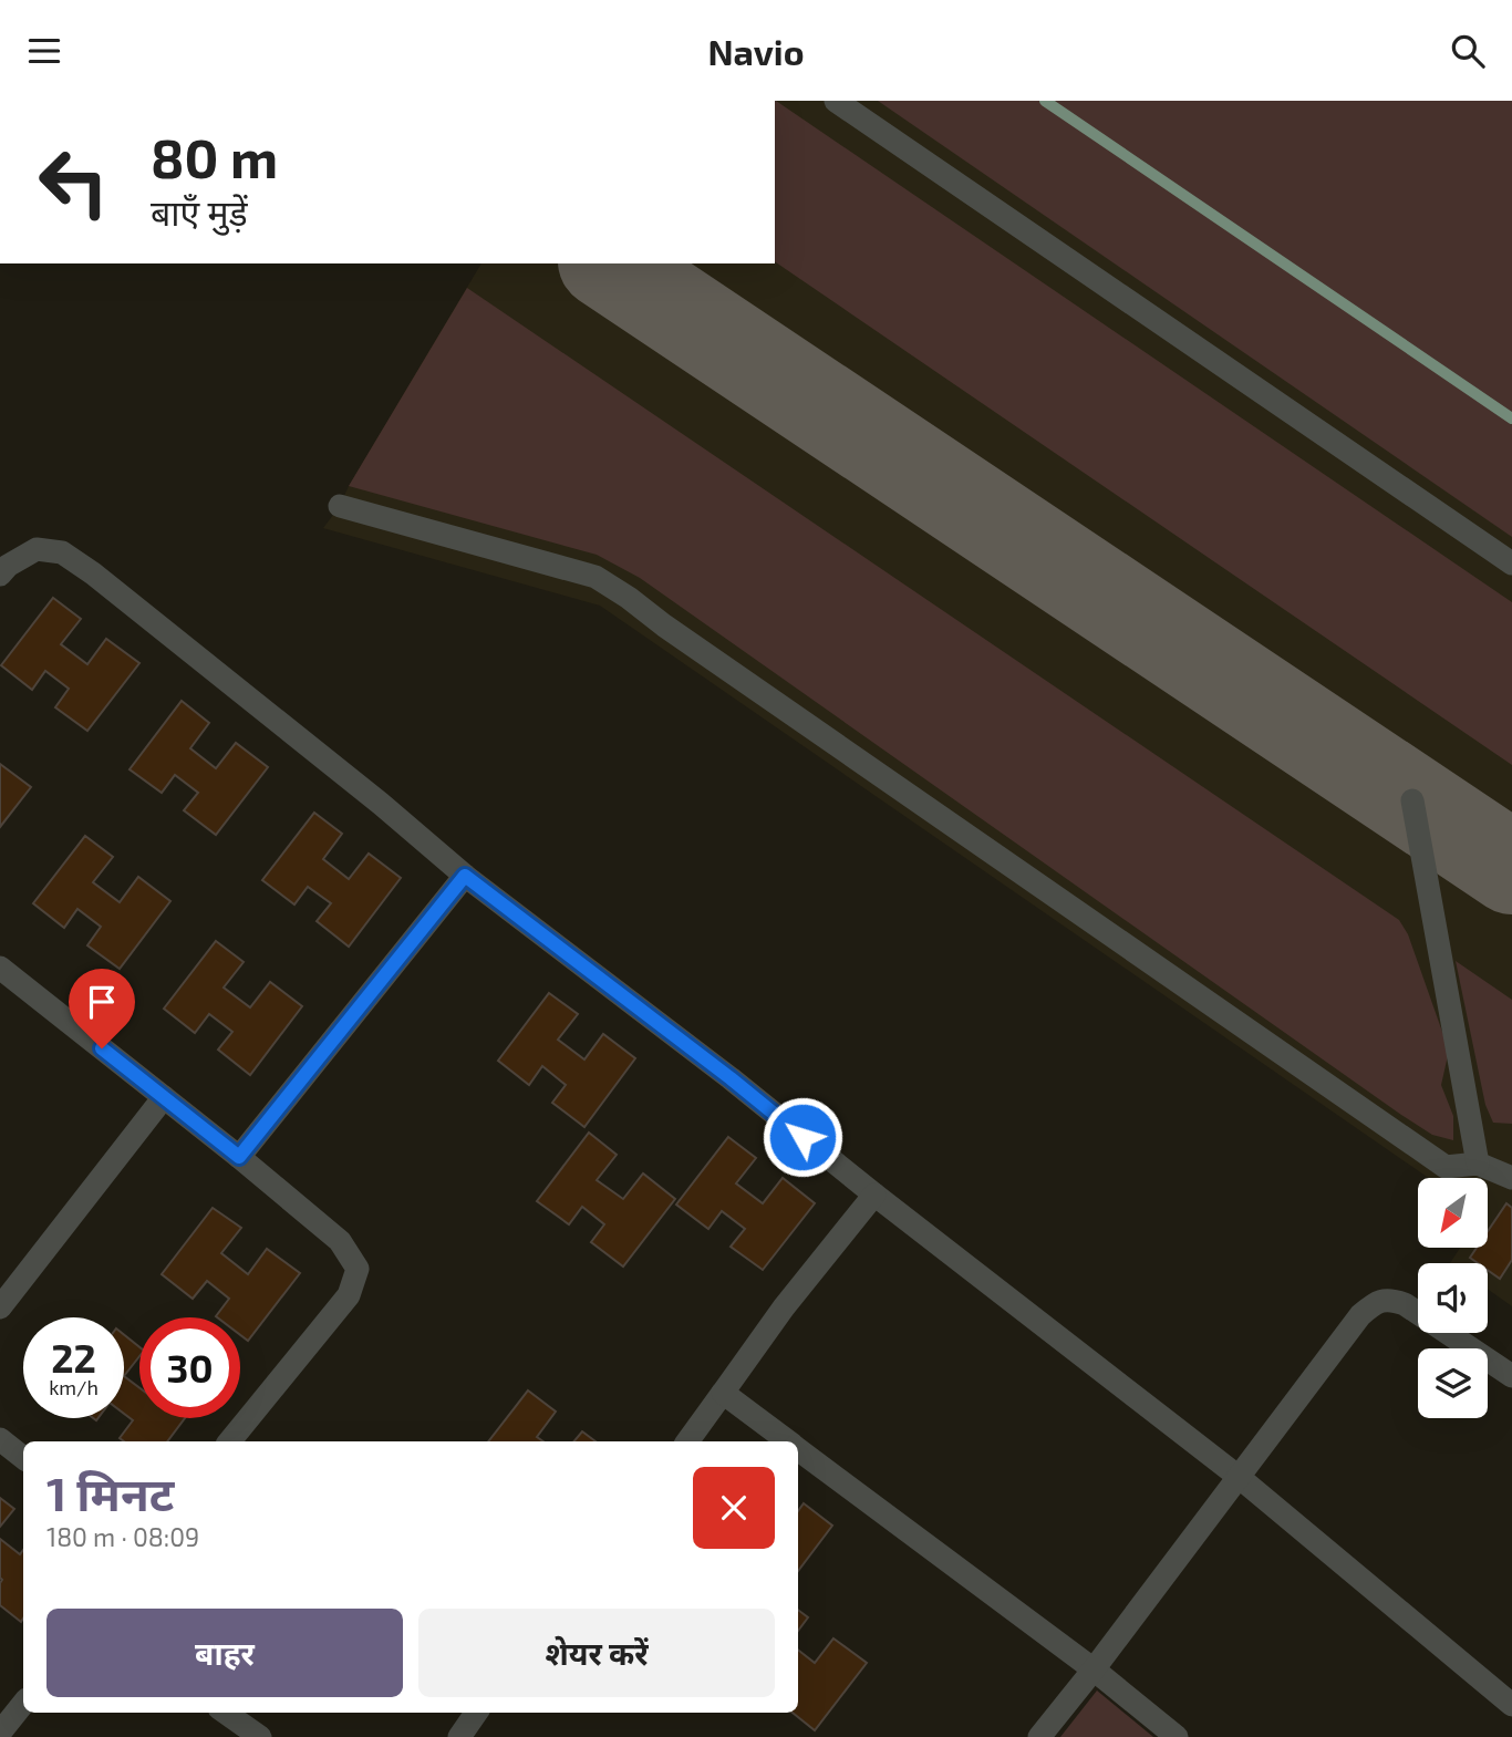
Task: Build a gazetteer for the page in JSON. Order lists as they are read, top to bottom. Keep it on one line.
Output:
{"north":"bottom left","page":{"header":"Navio","turn":["80 m","बाएँ मुड़ें"],"speed":"22 km/h","limit":"30","heading":["1 मिनट","180 m · 08:09"],"buttons":["बाहर","शेयर करें"]}}
